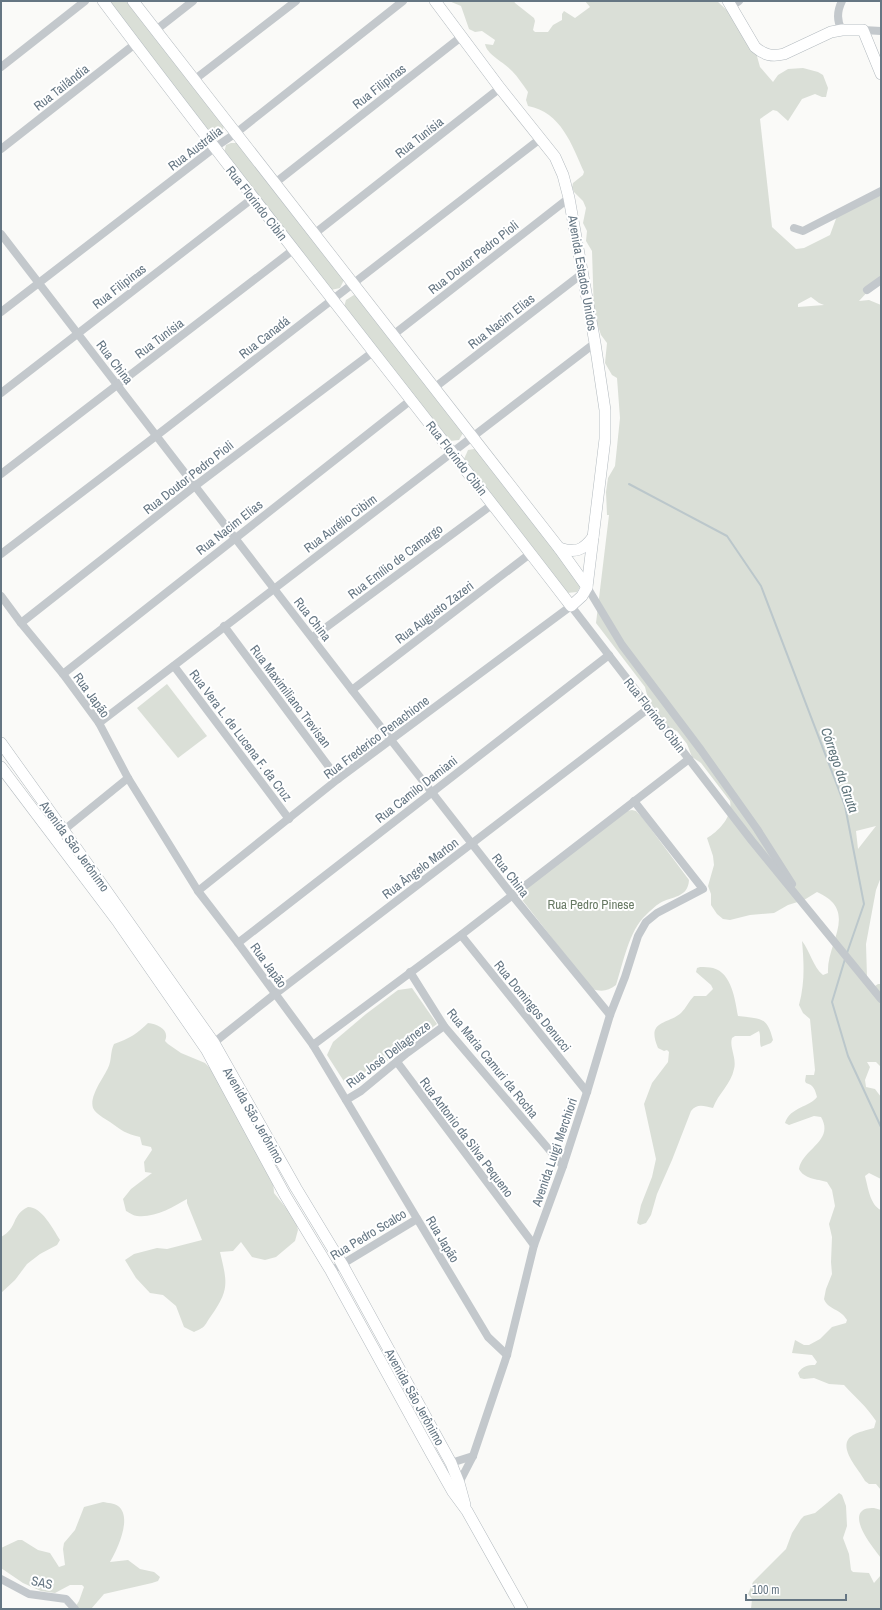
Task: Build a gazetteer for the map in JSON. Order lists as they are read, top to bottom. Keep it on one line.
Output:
{"streets":{"street":["Rua Filipinas","Rua Tailândia","Rua Tunísia","Rua Austrália","Rua Florindo Cibin","Rua Doutor Pedro Pioli","Avenida Estados Unidos","Rua Nacim Elias","Rua Canadá","Rua China","Rua Aurélio Cibim","Rua Emílio de Camargo","Rua Augusto Zazeri","Rua Japão","Rua Maximiliano Trevisan","Rua Vera L. de Lucena F. da Cruz","Rua Frederico Penachione","Rua Camilo Damiani","Avenida São Jerônimo","Rua Ângelo Marton","Rua Domingos Denucci","Rua José Dellagneze","Rua Maria Camuri da Rocha","Rua Antonio da Silva Pequeno","Avenida Luigi Merchiori","Rua Pedro Scalco","SAS"]},"crossings":[["Rua Filipinas","Rua Florindo Cibin"],["Rua Filipinas","Avenida Estados Unidos"],["Rua Filipinas","Rua China"],["Rua Tailândia","Rua Florindo Cibin"],["Rua Tunísia","Rua Florindo Cibin"],["Rua Tunísia","Avenida Estados Unidos"],["Rua Tunísia","Rua China"],["Rua Austrália","Rua Florindo Cibin"],["Rua Austrália","Rua China"],["Rua Florindo Cibin","Rua Doutor Pedro Pioli"],["Rua Florindo Cibin","Avenida Estados Unidos"],["Rua Florindo Cibin","Rua Nacim Elias"],["Rua Florindo Cibin","Rua Canadá"],["Rua Florindo Cibin","Rua Aurélio Cibim"],["Rua Florindo Cibin","Rua Emílio de Camargo"],["Rua Florindo Cibin","Rua Augusto Zazeri"],["Rua Florindo Cibin","Rua Frederico Penachione"],["Rua Florindo Cibin","Rua Camilo Damiani"],["Rua Florindo Cibin","Rua Ângelo Marton"],["Rua Doutor Pedro Pioli","Avenida Estados Unidos"],["Rua Doutor Pedro Pioli","Rua China"],["Rua Doutor Pedro Pioli","Rua Japão"],["Avenida Estados Unidos","Rua Nacim Elias"],["Avenida Estados Unidos","Rua Canadá"],["Avenida Estados Unidos","Rua Aurélio Cibim"],["Rua Nacim Elias","Rua China"],["Rua Nacim Elias","Rua Japão"],["Rua Canadá","Rua China"],["Rua China","Rua Aurélio Cibim"],["Rua China","Rua Emílio de Camargo"],["Rua China","Rua Augusto Zazeri"],["Rua China","Rua Frederico Penachione"],["Rua China","Rua Camilo Damiani"],["Rua China","Rua Ângelo Marton"],["Rua China","Avenida Luigi Merchiori"],["Rua Aurélio Cibim","Rua Japão"],["Rua Aurélio Cibim","Rua Maximiliano Trevisan"],["Rua Aurélio Cibim","Rua Vera L. de Lucena F. da Cruz"],["Rua Japão","Rua Frederico Penachione"],["Rua Japão","Rua Camilo Damiani"],["Rua Japão","Rua Ângelo Marton"],["Rua Japão","Rua José Dellagneze"],["Rua Japão","Avenida Luigi Merchiori"],["Rua Japão","Rua Pedro Scalco"],["Rua Maximiliano Trevisan","Rua Frederico Penachione"],["Rua Vera L. de Lucena F. da Cruz","Rua Frederico Penachione"],["Avenida São Jerônimo","Rua Ângelo Marton"],["Avenida São Jerônimo","Avenida Luigi Merchiori"],["Avenida São Jerônimo","Rua Pedro Scalco"],["Rua Domingos Denucci","Avenida Luigi Merchiori"],["Rua José Dellagneze","Rua Maria Camuri da Rocha"],["Rua José Dellagneze","Rua Antonio da Silva Pequeno"],["Rua Maria Camuri da Rocha","Avenida Luigi Merchiori"],["Rua Antonio da Silva Pequeno","Avenida Luigi Merchiori"]],"water":["Córrego da Gruta"],"parks":["Rua Pedro Pinese"],"scale_bar":"100 m"}
